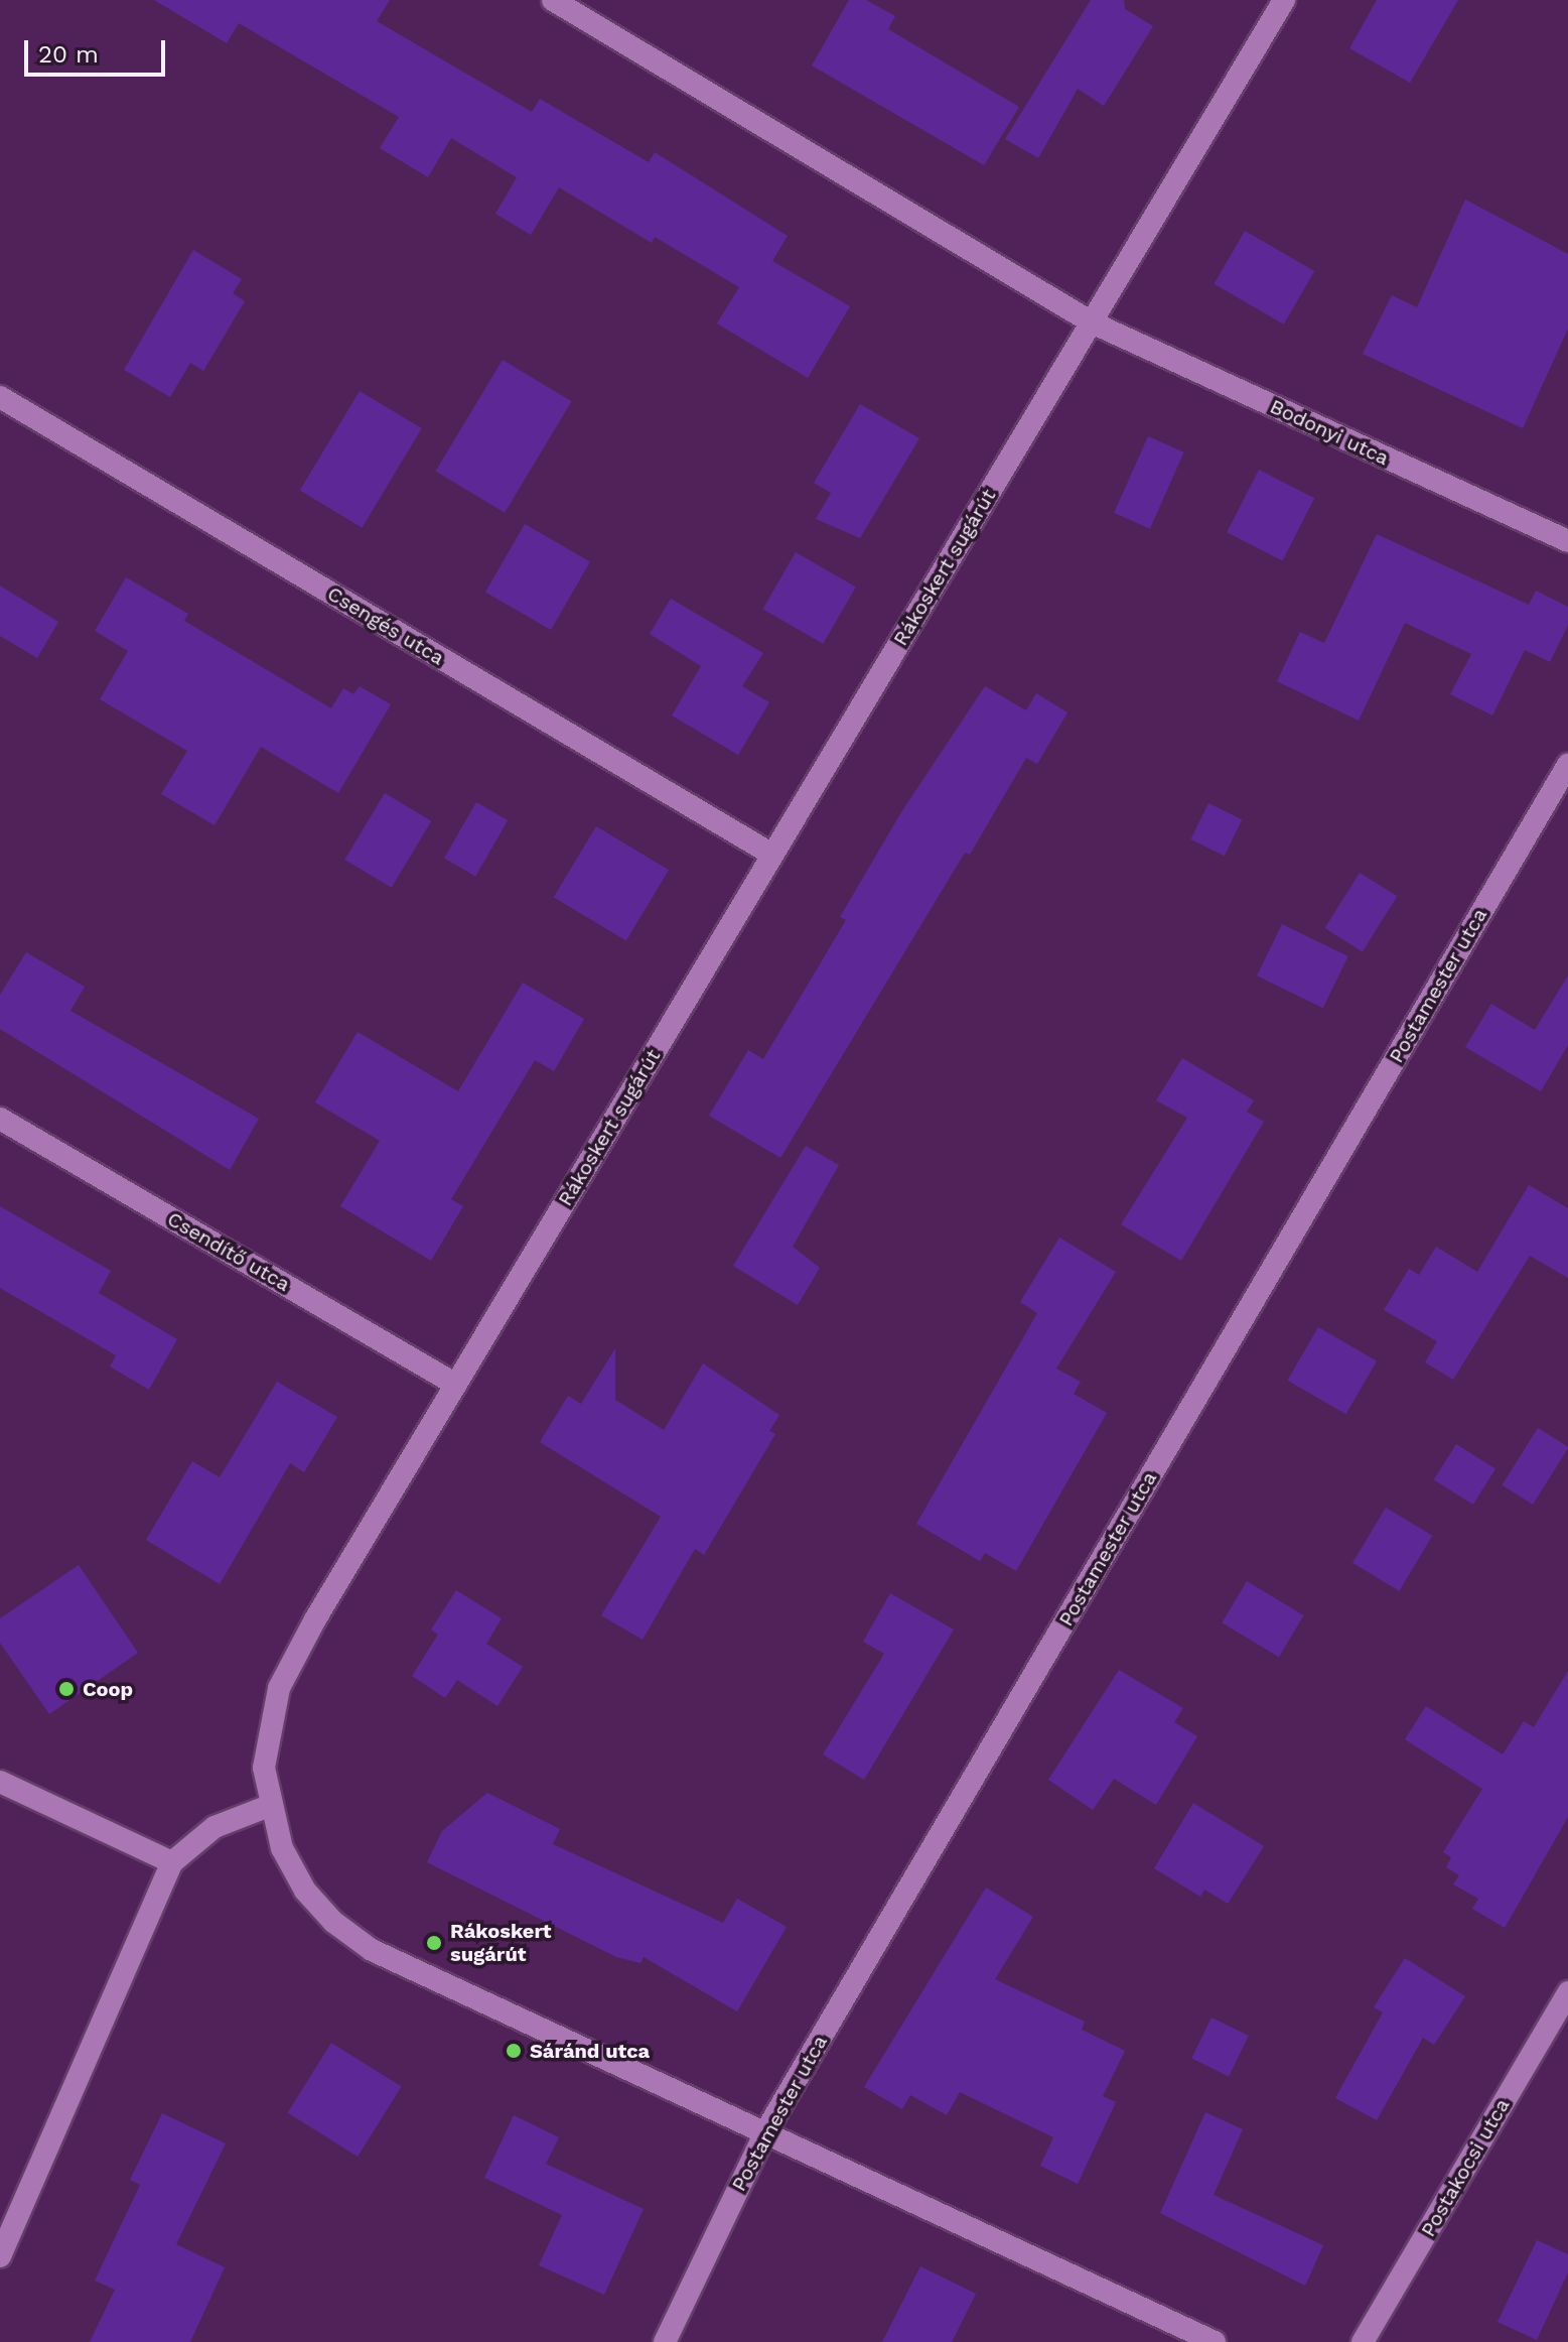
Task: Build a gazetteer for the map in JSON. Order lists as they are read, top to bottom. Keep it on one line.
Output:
{"streets":{"street":["Bodonyi utca","Rákoskert sugárút","Csengés utca","Postamester utca","Csendítő utca","Postakocsi utca"]},"crossings":[["Bodonyi utca","Rákoskert sugárút"],["Rákoskert sugárút","Csengés utca"],["Rákoskert sugárút","Csendítő utca"]],"places":["Coop","Rákoskert sugárút","Sáránd utca"],"scale_bar":"20 m"}
